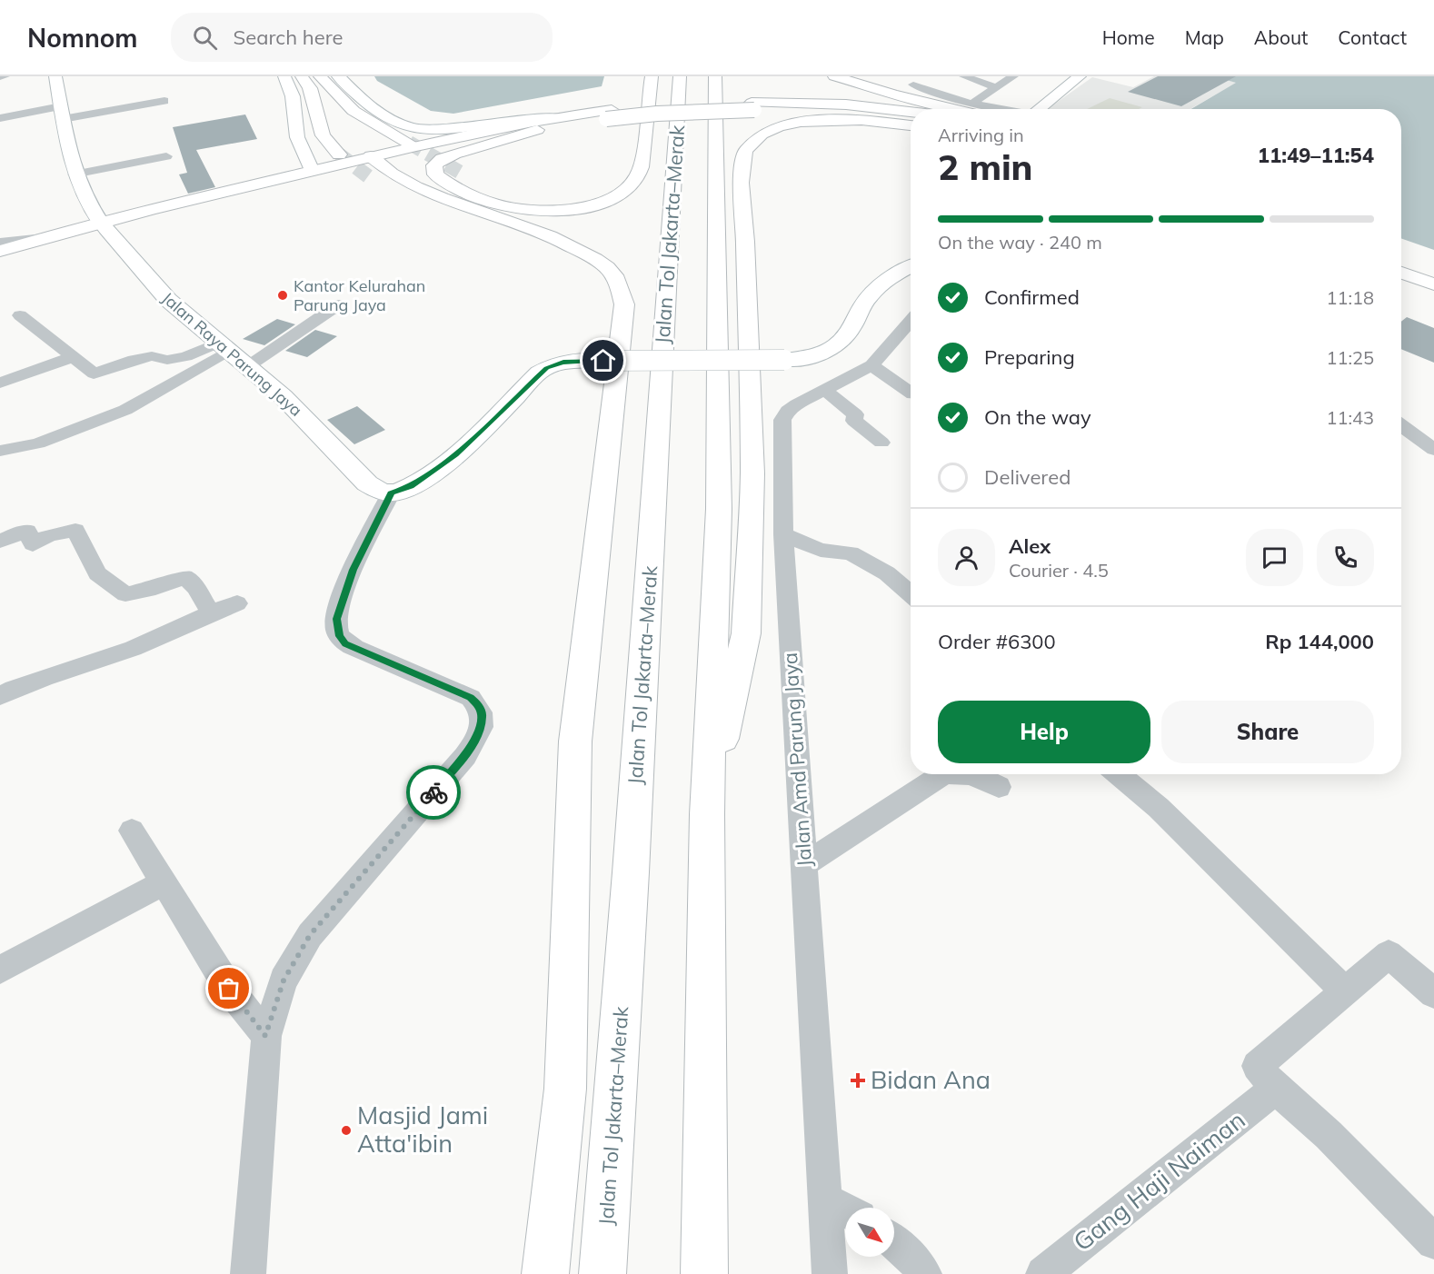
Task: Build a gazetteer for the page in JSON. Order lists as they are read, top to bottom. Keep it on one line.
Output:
{"streets":{"main road":["Jalan Tol Jakarta–Merak","Jalan Raya Parung Jaya"],"street":["Jalan Amd Parung Jaya","Gang Haji Naiman"]},"places":{"other":["Kantor Kelurahan Parung Jaya","Masjid Jami Atta'ibin"],"health":["Bidan Ana"]},"north":"bottom right","page":{"header":"Nomnom","search":"Search here","nav":["Home","Map","About","Contact"],"heading":["2 min","Arriving in","11:49–11:54"],"panel":["Alex","Courier · 4.5","Order #6300","Rp 144,000"],"bar":"On the way · 240 m","list":[["Confirmed","11:18"],["Preparing","11:25"],["On the way","11:43"],"Delivered"],"buttons":["Help","Share"]}}
